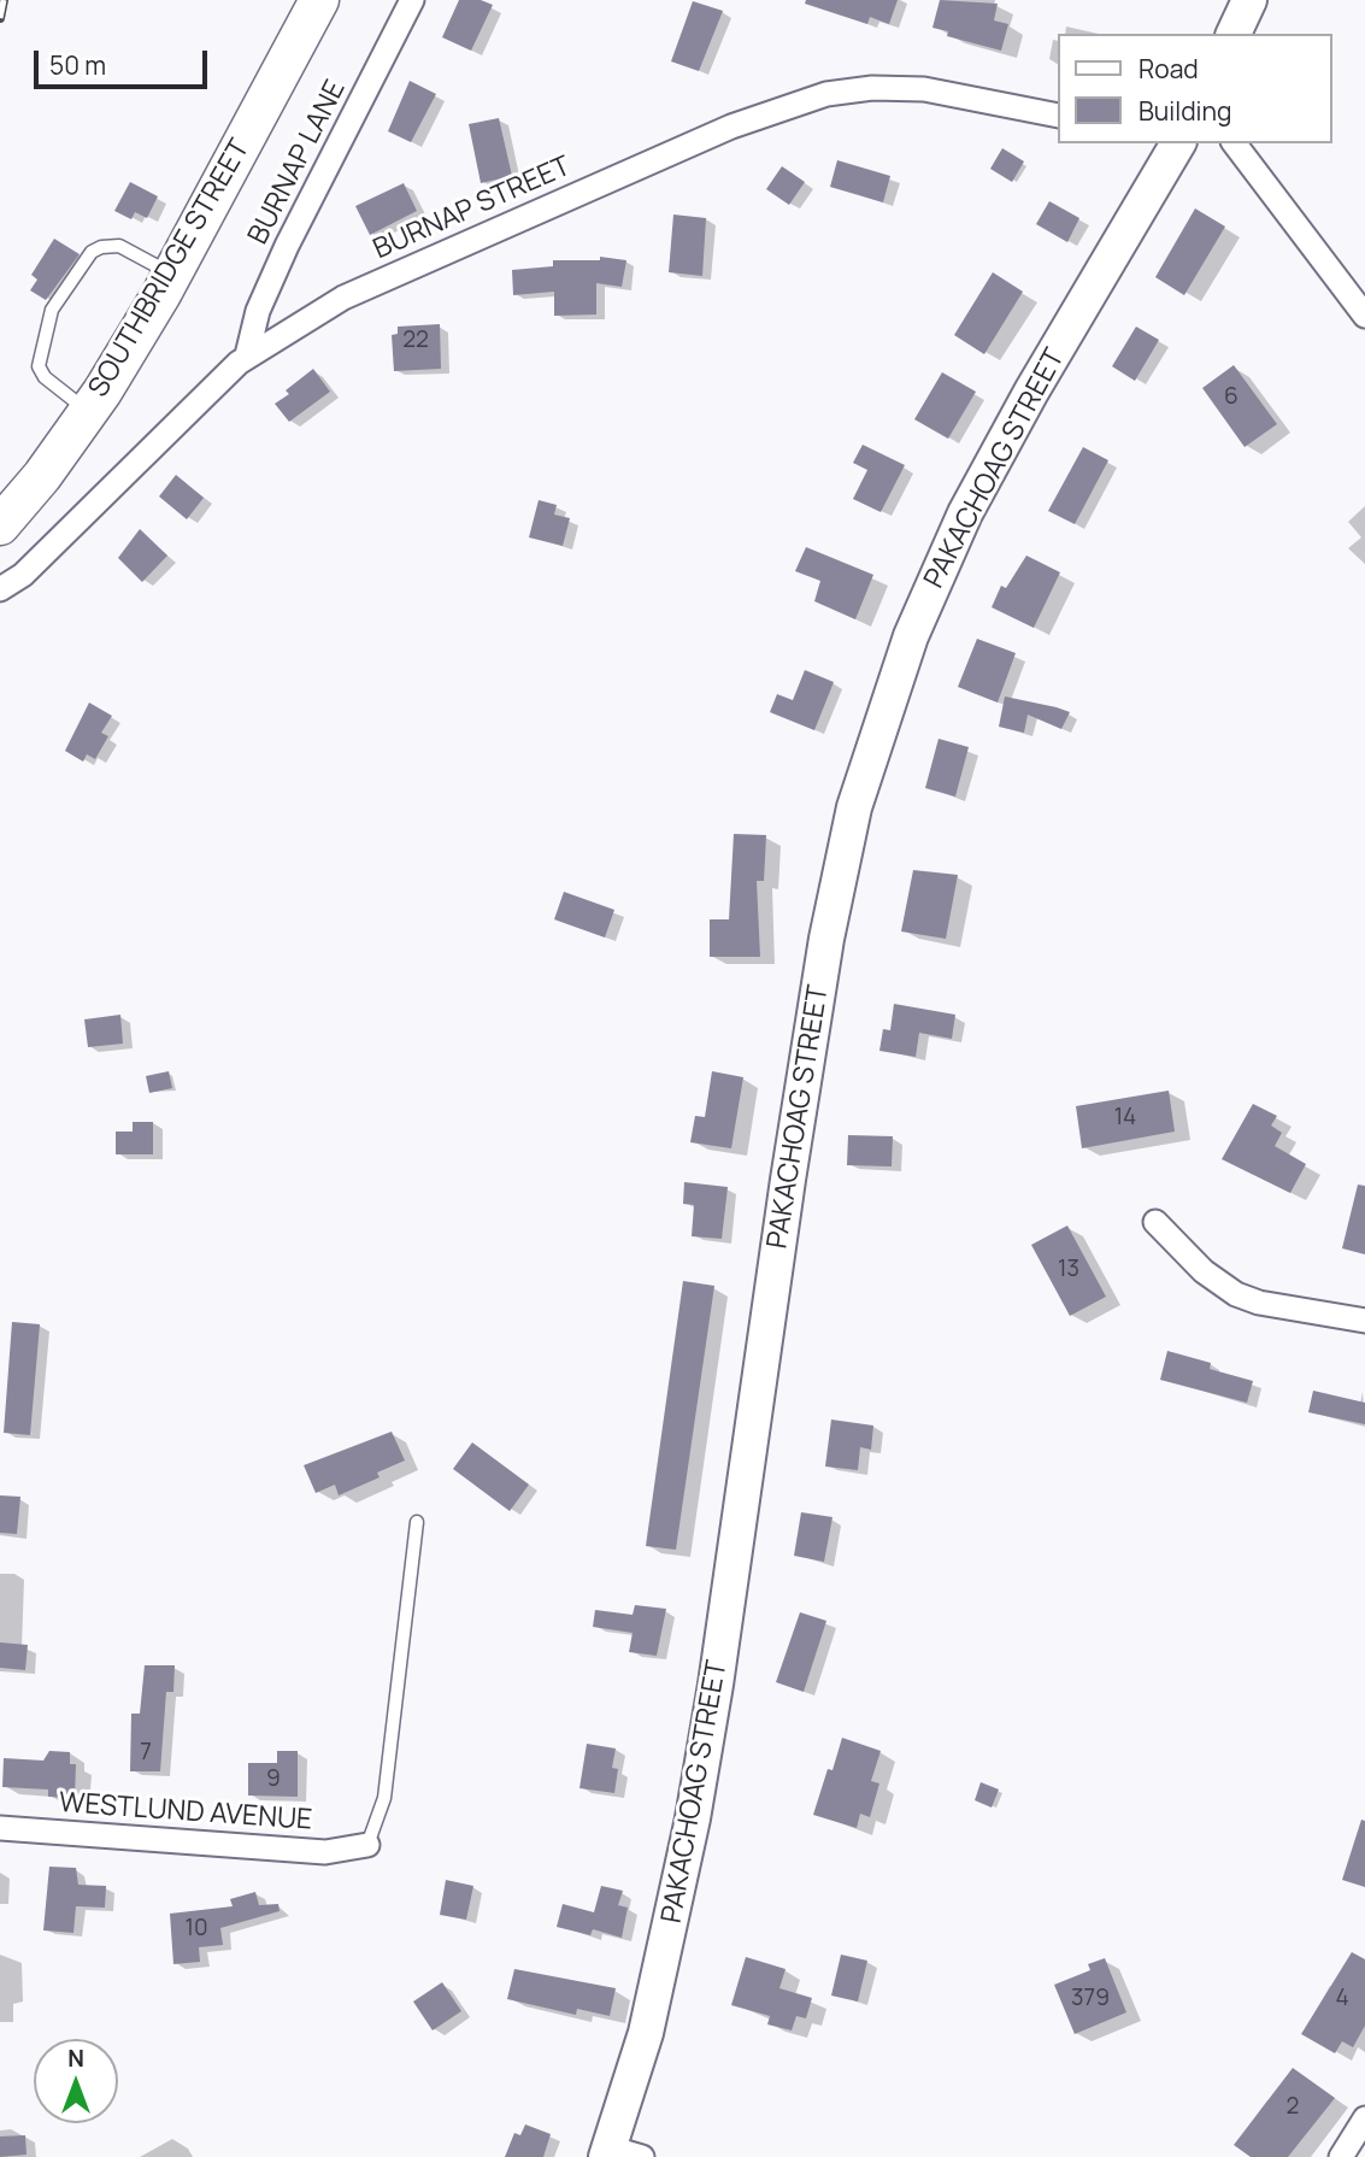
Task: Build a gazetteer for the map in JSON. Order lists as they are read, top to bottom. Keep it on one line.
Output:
{"streets":{"main road":["SOUTHBRIDGE STREET"],"street":["BURNAP LANE","BURNAP STREET","PAKACHOAG STREET","WESTLUND AVENUE"]},"crossings":[["BURNAP LANE","BURNAP STREET"]],"house_numbers":["22","6","14","13","7","9","10","379","4","2"],"legend":["Road","Building"],"scale_bar":"50 m","north":"top"}
